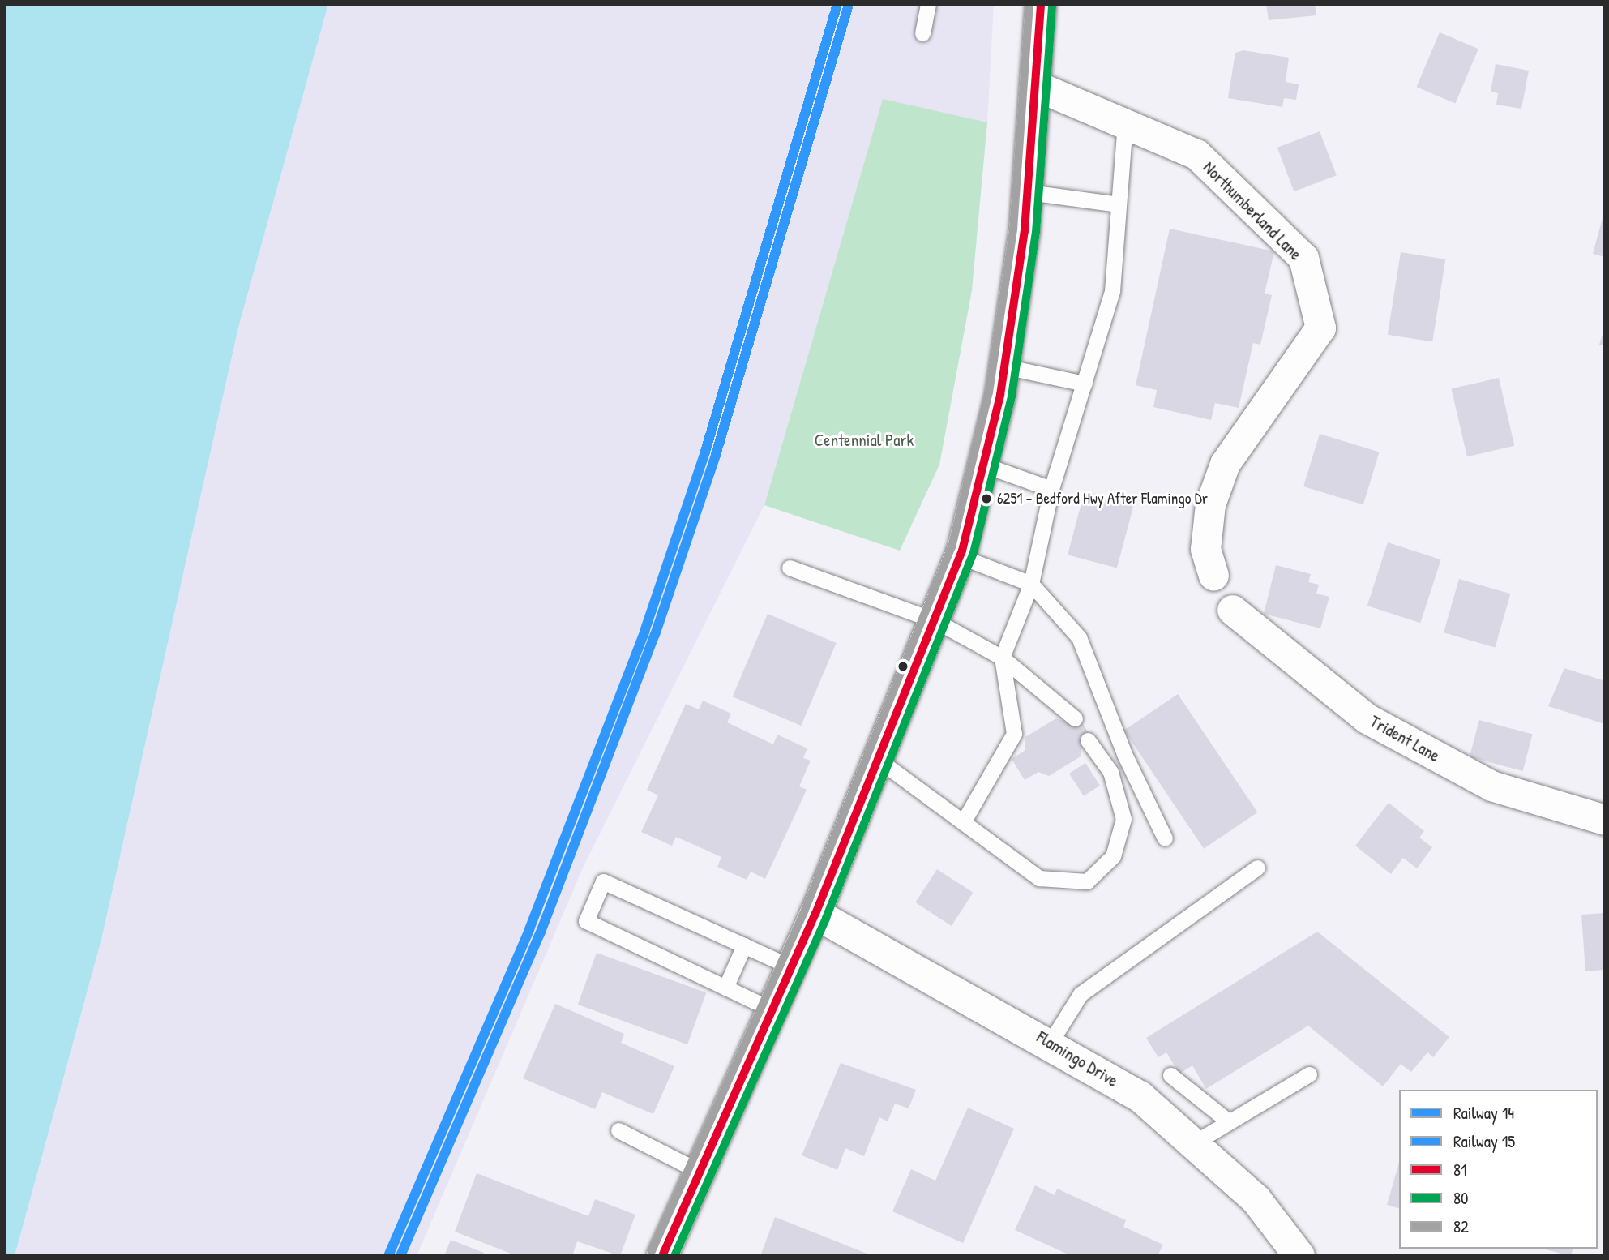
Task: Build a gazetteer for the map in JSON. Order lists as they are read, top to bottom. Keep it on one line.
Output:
{"streets":{"main road":["Flamingo Drive"],"street":["Northumberland Lane","Trident Lane"]},"parks":["Centennial Park"],"places":["6251 - Bedford Hwy After Flamingo Dr"],"lines":["rail line 14","transit line 81","transit line 82","transit line 80","rail line 15"],"legend":["Railway 14","Railway 15","81","80","82"]}
